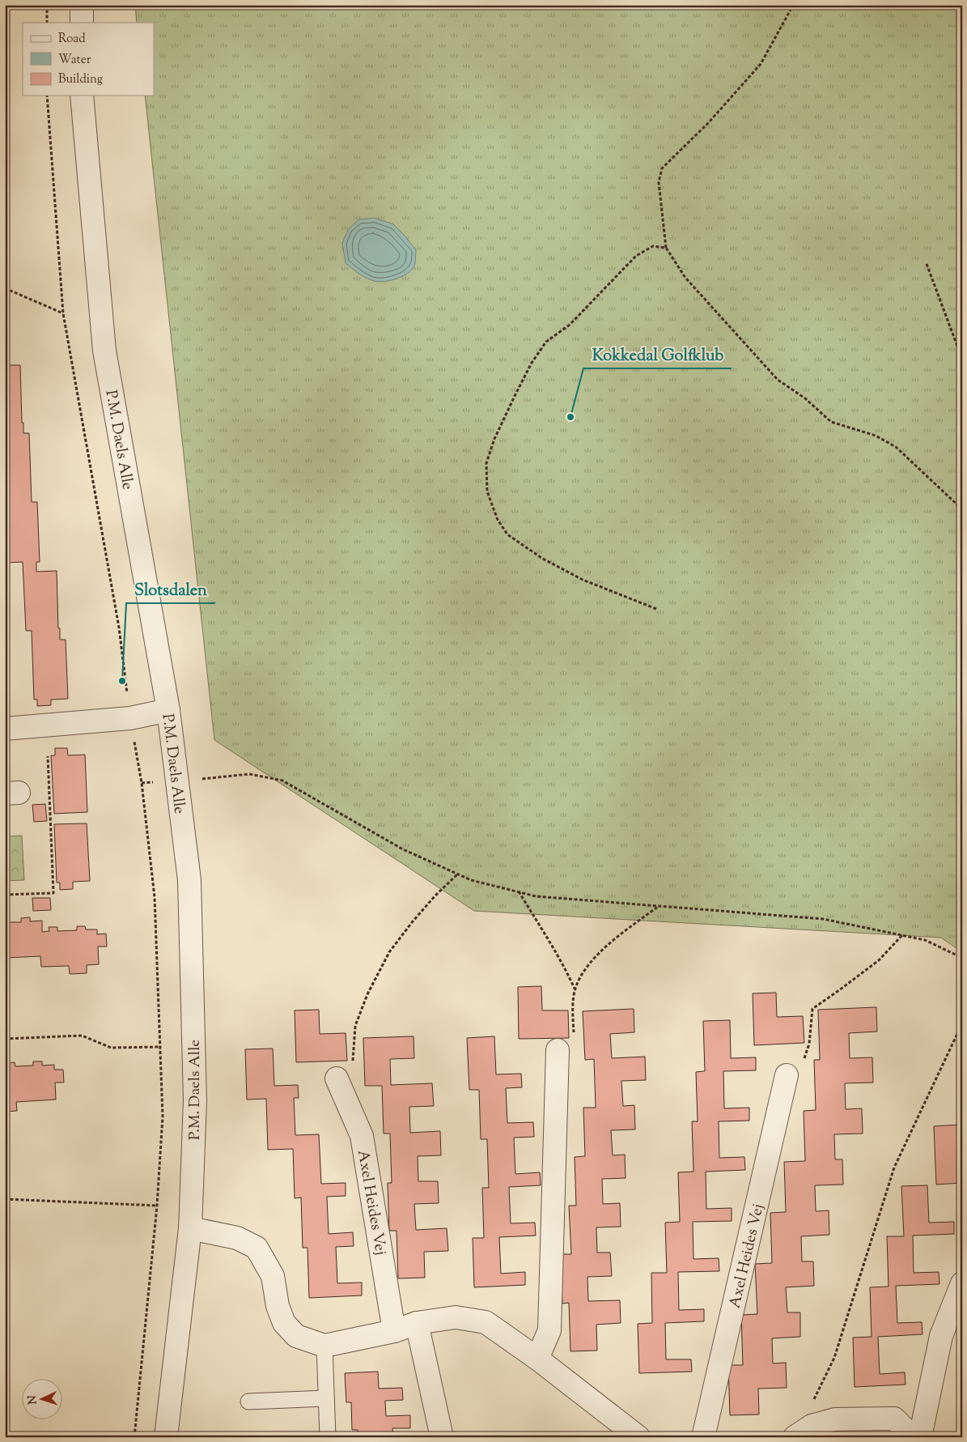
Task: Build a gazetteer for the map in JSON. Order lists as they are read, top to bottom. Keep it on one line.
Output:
{"streets":{"street":["P.M. Daels Alle","Axel Heides Vej"]},"places":["Kokkedal Golfklub","Slotsdalen"],"legend":["Road","Water","Building"],"north":"left"}
